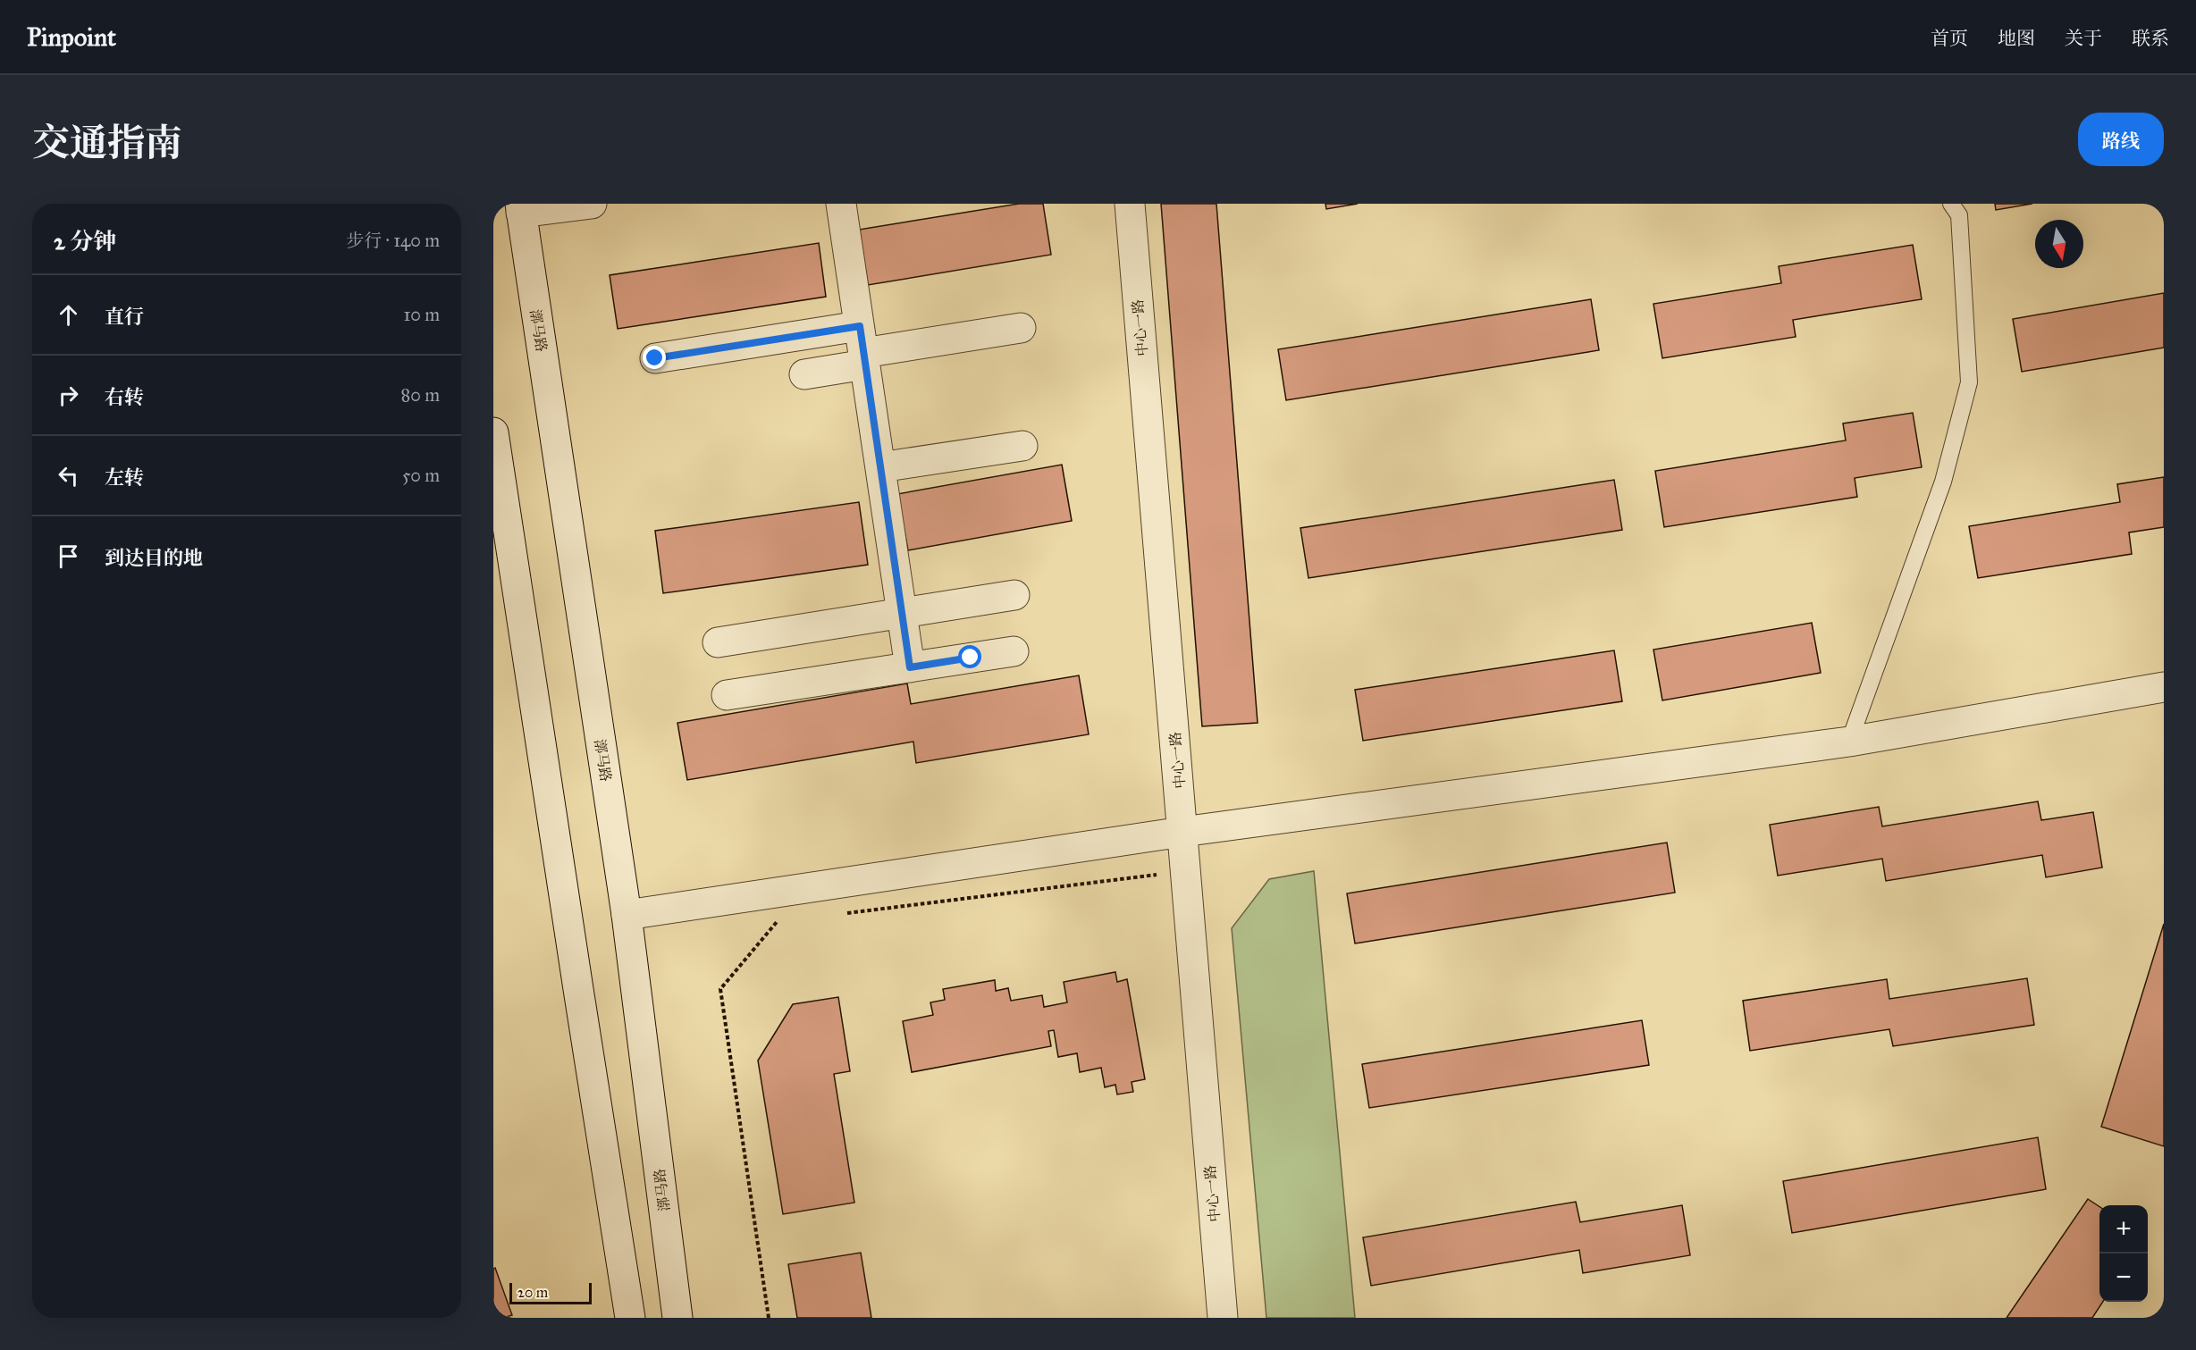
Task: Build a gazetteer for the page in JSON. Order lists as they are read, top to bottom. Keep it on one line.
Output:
{"streets":{"street":["中心一路","漷马路"]},"scale_bar":"20 m","north":"bottom","page":{"header":"Pinpoint","nav":["首页","地图","关于","联系"],"title":"交通指南","buttons":"路线","heading":["2 分钟","步行 · 140 m"],"list":[["直行","10 m"],["右转","80 m"],["左转","50 m"],"到达目的地"],"map_buttons":["+","−"],"scale":"20 m"}}
